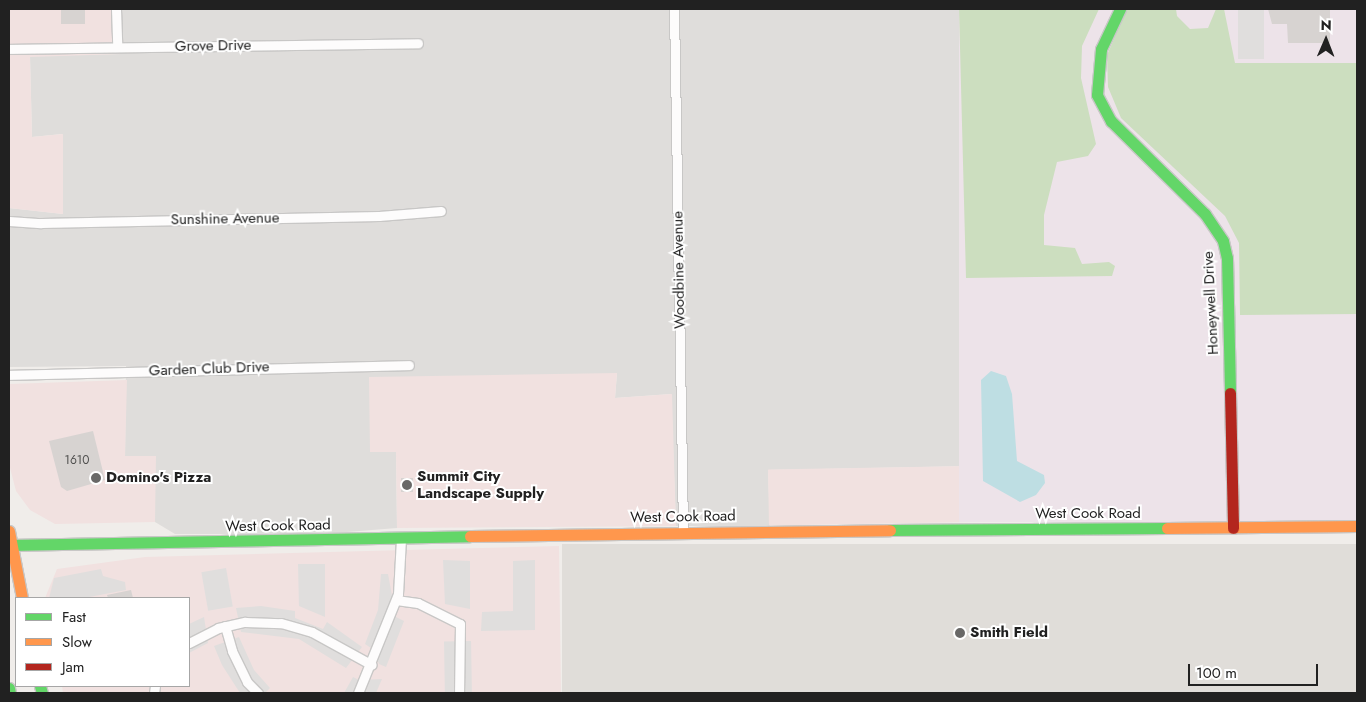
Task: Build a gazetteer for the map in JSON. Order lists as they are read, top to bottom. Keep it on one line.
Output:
{"streets":{"main road":["Honeywell Drive","West Cook Road"],"street":["Grove Drive","Sunshine Avenue","Woodbine Avenue","Garden Club Drive"]},"crossings":[["Woodbine Avenue","West Cook Road"],["Honeywell Drive","West Cook Road"]],"places":["Domino's Pizza","Summit City Landscape Supply","Smith Field"],"house_numbers":["1610"],"legend":["Fast","Slow","Jam"],"scale_bar":"100 m","north":"top"}
